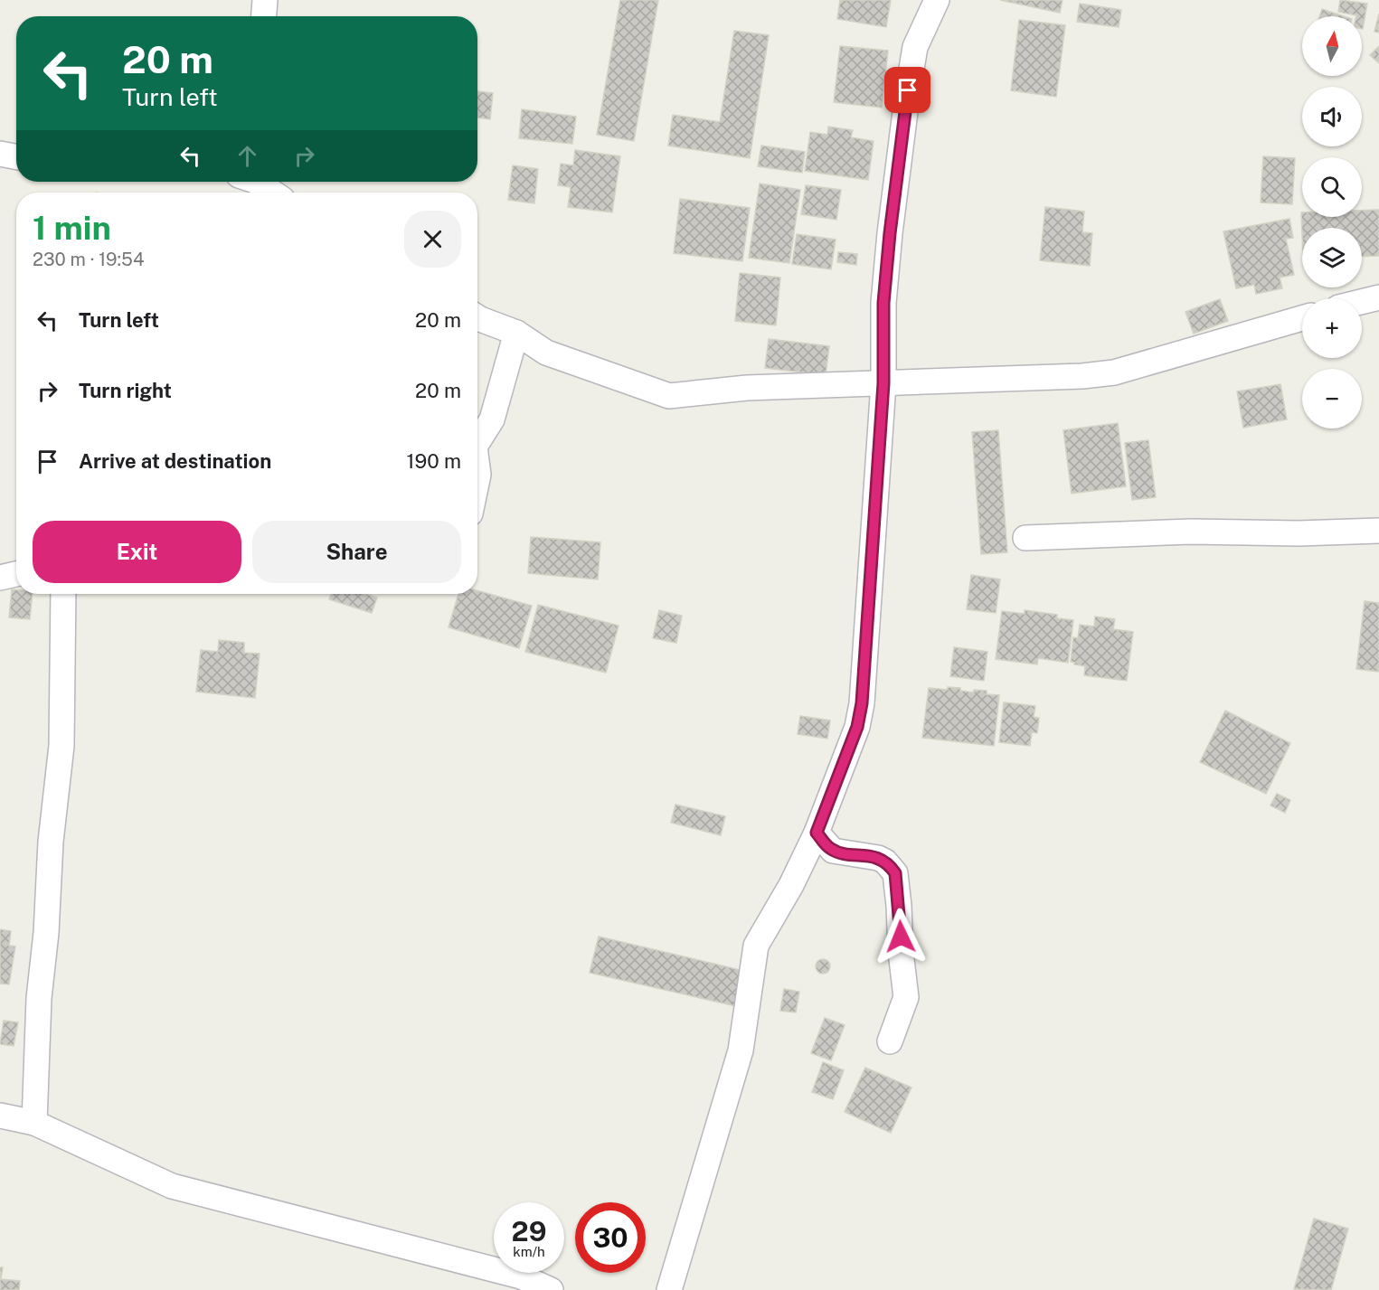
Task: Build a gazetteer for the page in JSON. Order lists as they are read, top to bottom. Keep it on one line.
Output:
{"north":"top","page":{"map_buttons":["+","−"],"turn":["20 m","Turn left"],"heading":["1 min","230 m · 19:54"],"list":[{"name":"Turn left","value":"20 m"},{"name":"Turn right","value":"20 m"},{"name":"Arrive at destination","value":"190 m"}],"buttons":["Exit","Share"],"speed":"29 km/h","limit":"30"}}
